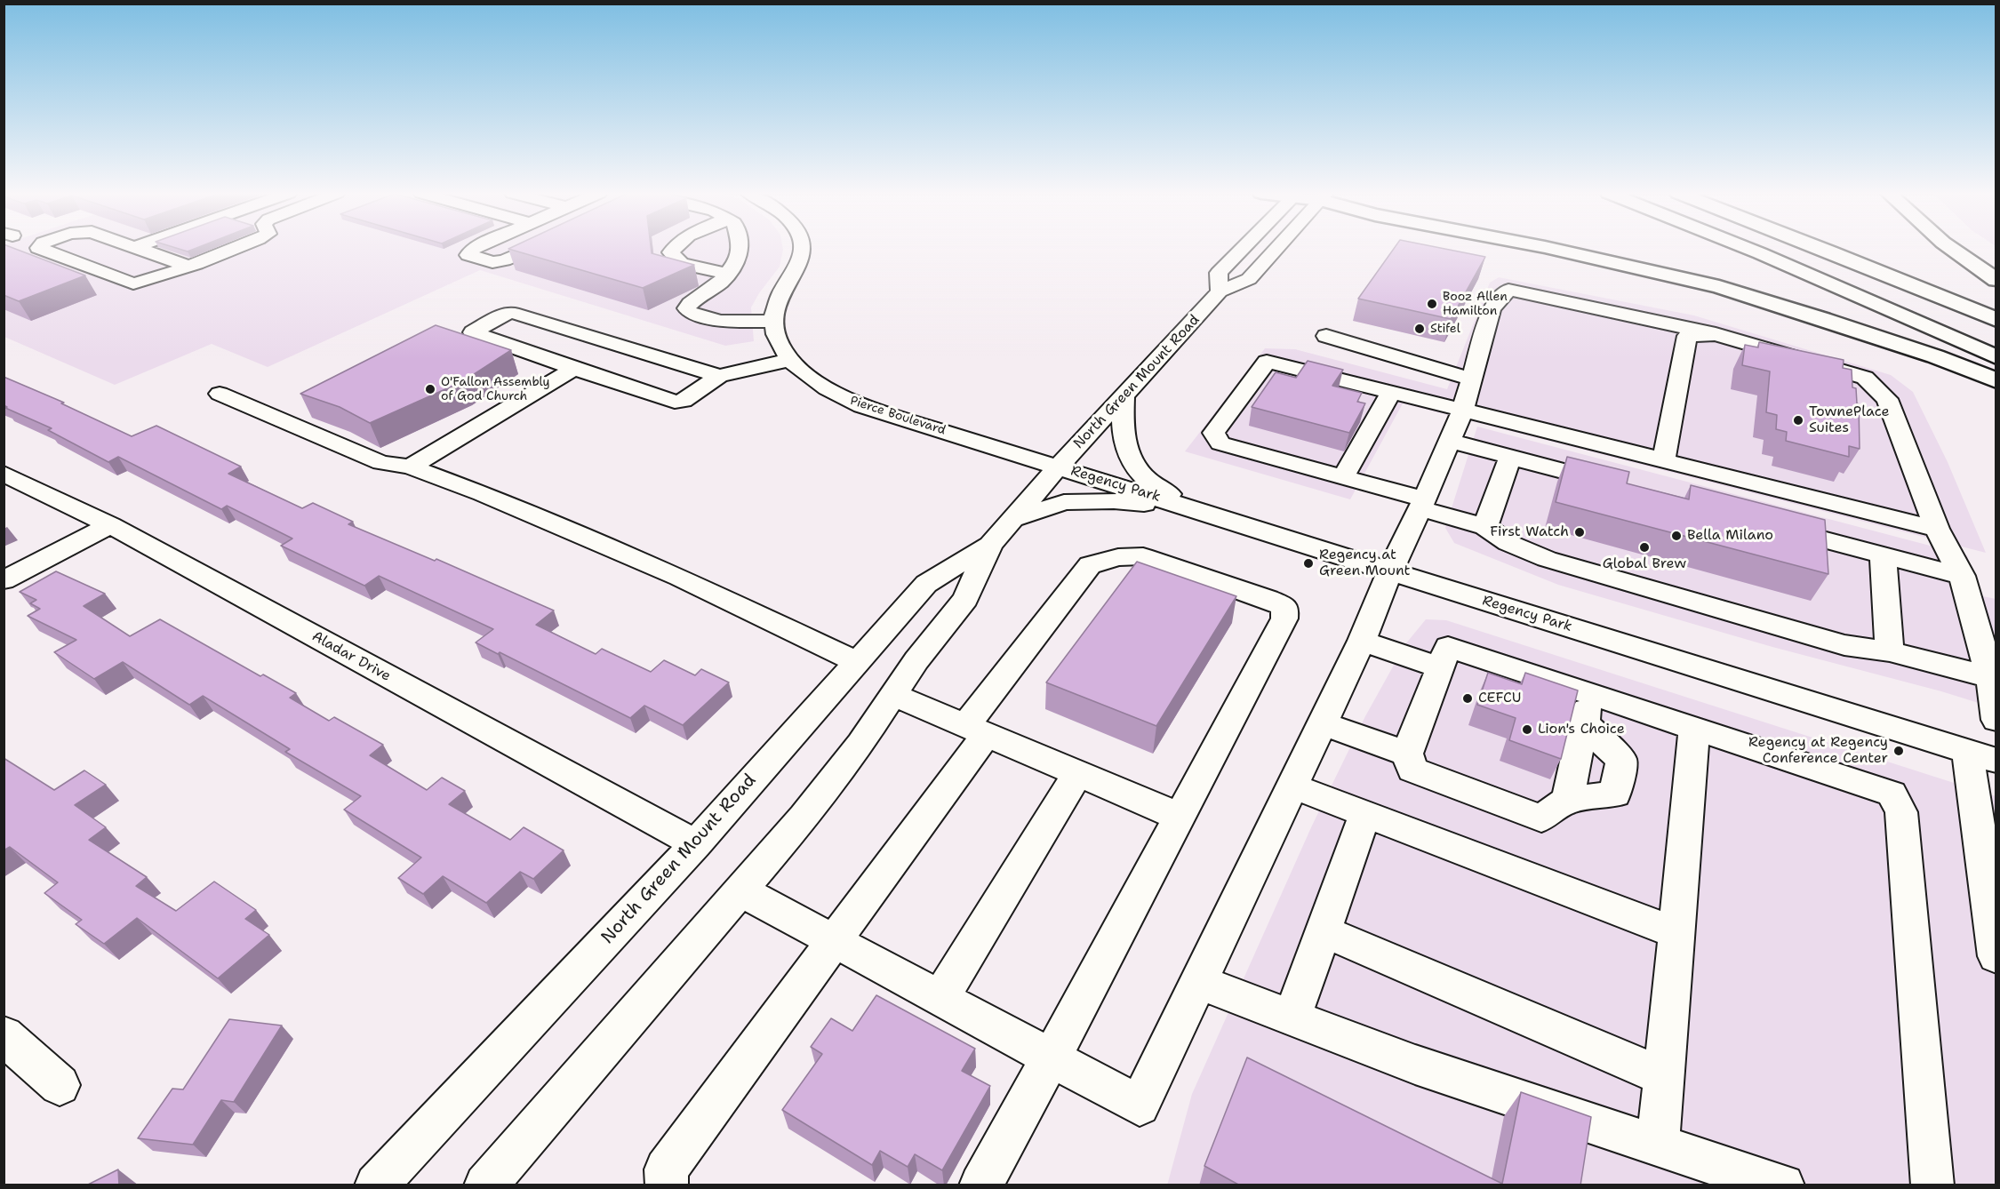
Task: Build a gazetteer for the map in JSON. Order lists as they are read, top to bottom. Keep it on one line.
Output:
{"streets":{"street":["North Green Mount Road","Pierce Boulevard","Regency Park","Aladar Drive"]},"crossings":[["North Green Mount Road","Pierce Boulevard"],["North Green Mount Road","Regency Park"],["North Green Mount Road","Aladar Drive"],["Pierce Boulevard","Regency Park"]],"places":["Booz Allen Hamilton","Stifel","O'Fallon Assembly of God Church","TownePlace Suites","First Watch","Bella Milano","Global Brew","Regency at Green Mount","CEFCU","Lion's Choice","Regency at Regency Conference Center"]}
